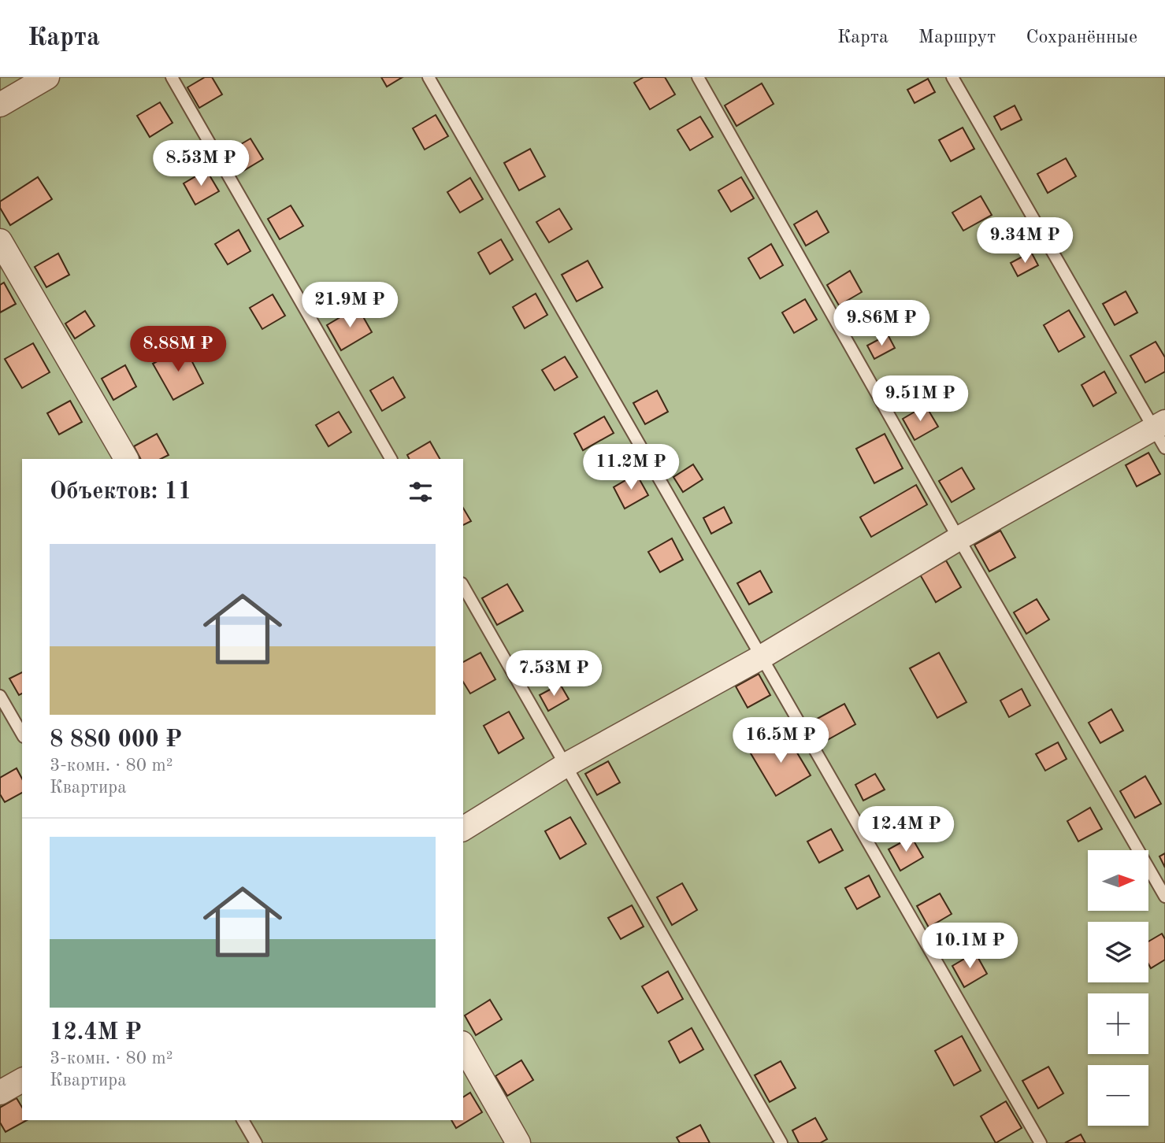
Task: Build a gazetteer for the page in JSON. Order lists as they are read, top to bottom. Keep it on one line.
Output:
{"north":"right","page":{"header":"Карта","nav":["Карта","Маршрут","Сохранённые"],"price":["8.53M ₽","9.34M ₽","21.9M ₽","9.86M ₽","8.88M ₽","9.51M ₽","11.2M ₽","7.53M ₽","16.5M ₽","12.4M ₽","10.1M ₽"],"heading":"Объектов: 11","list":[{"name":"8 880 000 ₽","note":"3-комн. · 80 m² · Квартира"},{"name":"12.4M ₽","note":"3-комн. · 80 m² · Квартира"}],"map_buttons":["+","−"]}}
